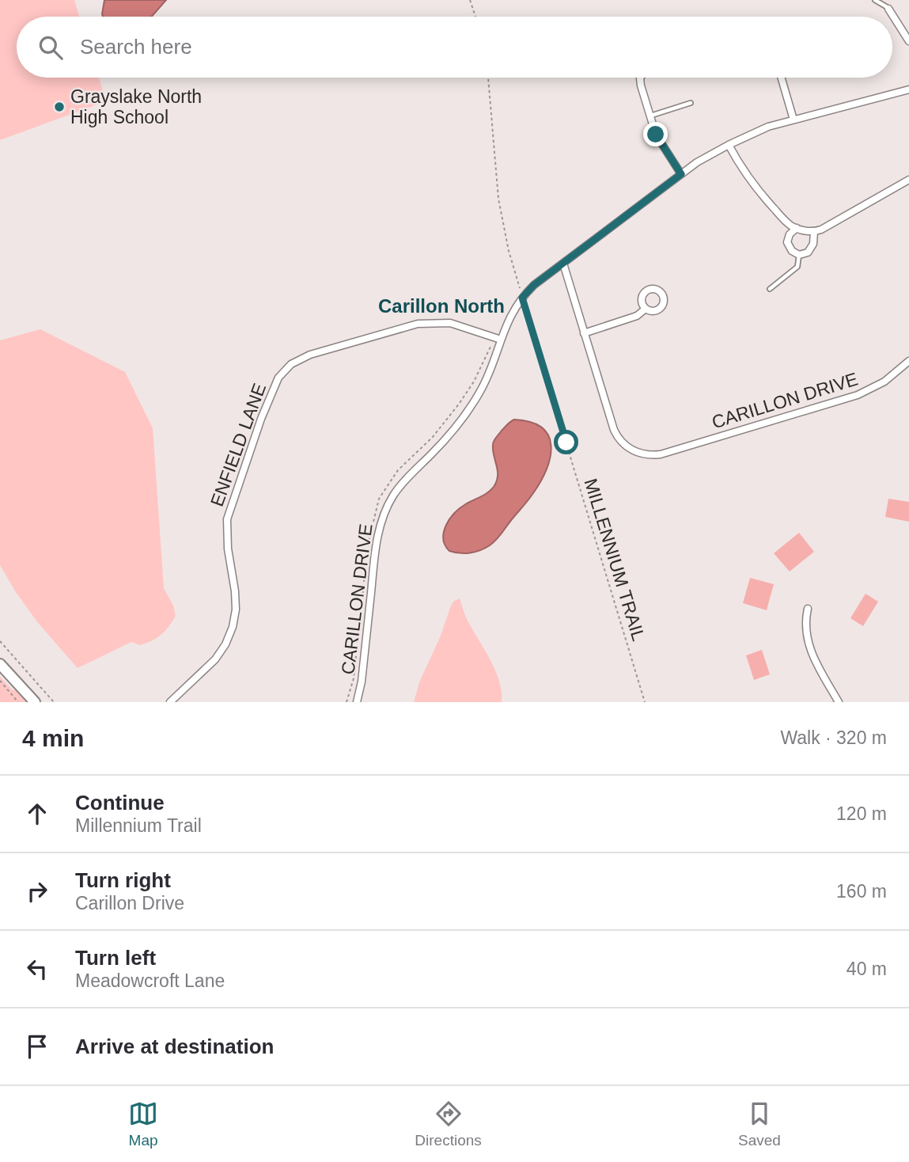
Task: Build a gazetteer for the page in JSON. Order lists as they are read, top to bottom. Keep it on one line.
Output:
{"streets":{"street":["CARILLON DRIVE","ENFIELD LANE"],"path":["MILLENNIUM TRAIL"]},"crossings":[["CARILLON DRIVE","ENFIELD LANE"],["CARILLON DRIVE","MILLENNIUM TRAIL"]],"districts":["Carillon North"],"places":["Grayslake North High School"],"page":{"search":"Search here","heading":["4 min","Walk · 320 m"],"list":[["Continue","Millennium Trail","120 m"],["Turn right","Carillon Drive","160 m"],["Turn left","Meadowcroft Lane","40 m"],"Arrive at destination"],"nav":["Map","Directions","Saved"]}}
